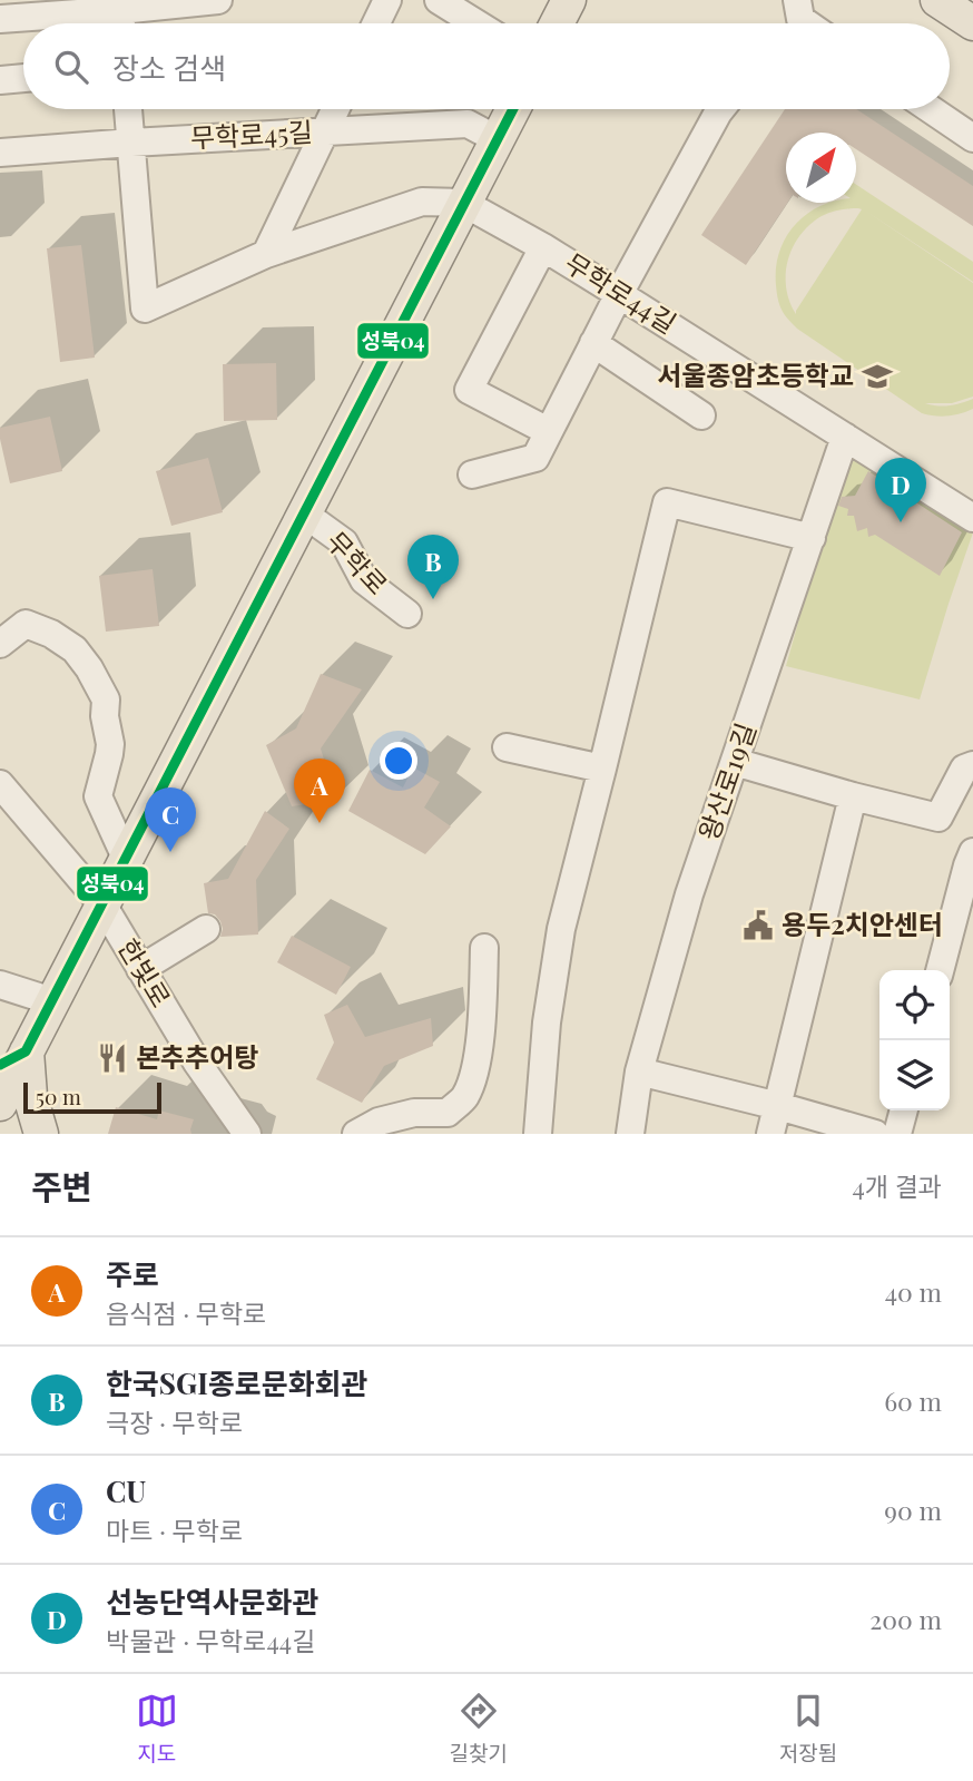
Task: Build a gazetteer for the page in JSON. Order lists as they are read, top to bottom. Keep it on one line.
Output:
{"streets":{"main road":["무학로"],"street":["무학로45길","무학로44길","왕산로19길","한빛로"]},"crossings":[["무학로45길","무학로"],["무학로44길","무학로"],["무학로44길","왕산로19길"],["무학로","한빛로"]],"places":{"school or university":["서울종암초등학교"],"public building":["용두2치안센터"],"restaurant":["본추추어탕"]},"lines":["transit line 성북04"],"scale_bar":"50 m","north":"top right","page":{"search":"장소 검색","pins":["D","B","A","C"],"scale":"50 m","heading":["주변","4개 결과"],"list":[{"mark":"A","name":"주로","note":"음식점 · 무학로","value":"40 m"},{"mark":"B","name":"한국SGI종로문화회관","note":"극장 · 무학로","value":"60 m"},{"mark":"C","name":"CU","note":"마트 · 무학로","value":"90 m"},{"mark":"D","name":"선농단역사문화관","note":"박물관 · 무학로44길","value":"200 m"}],"nav":["지도","길찾기","저장됨"]}}
